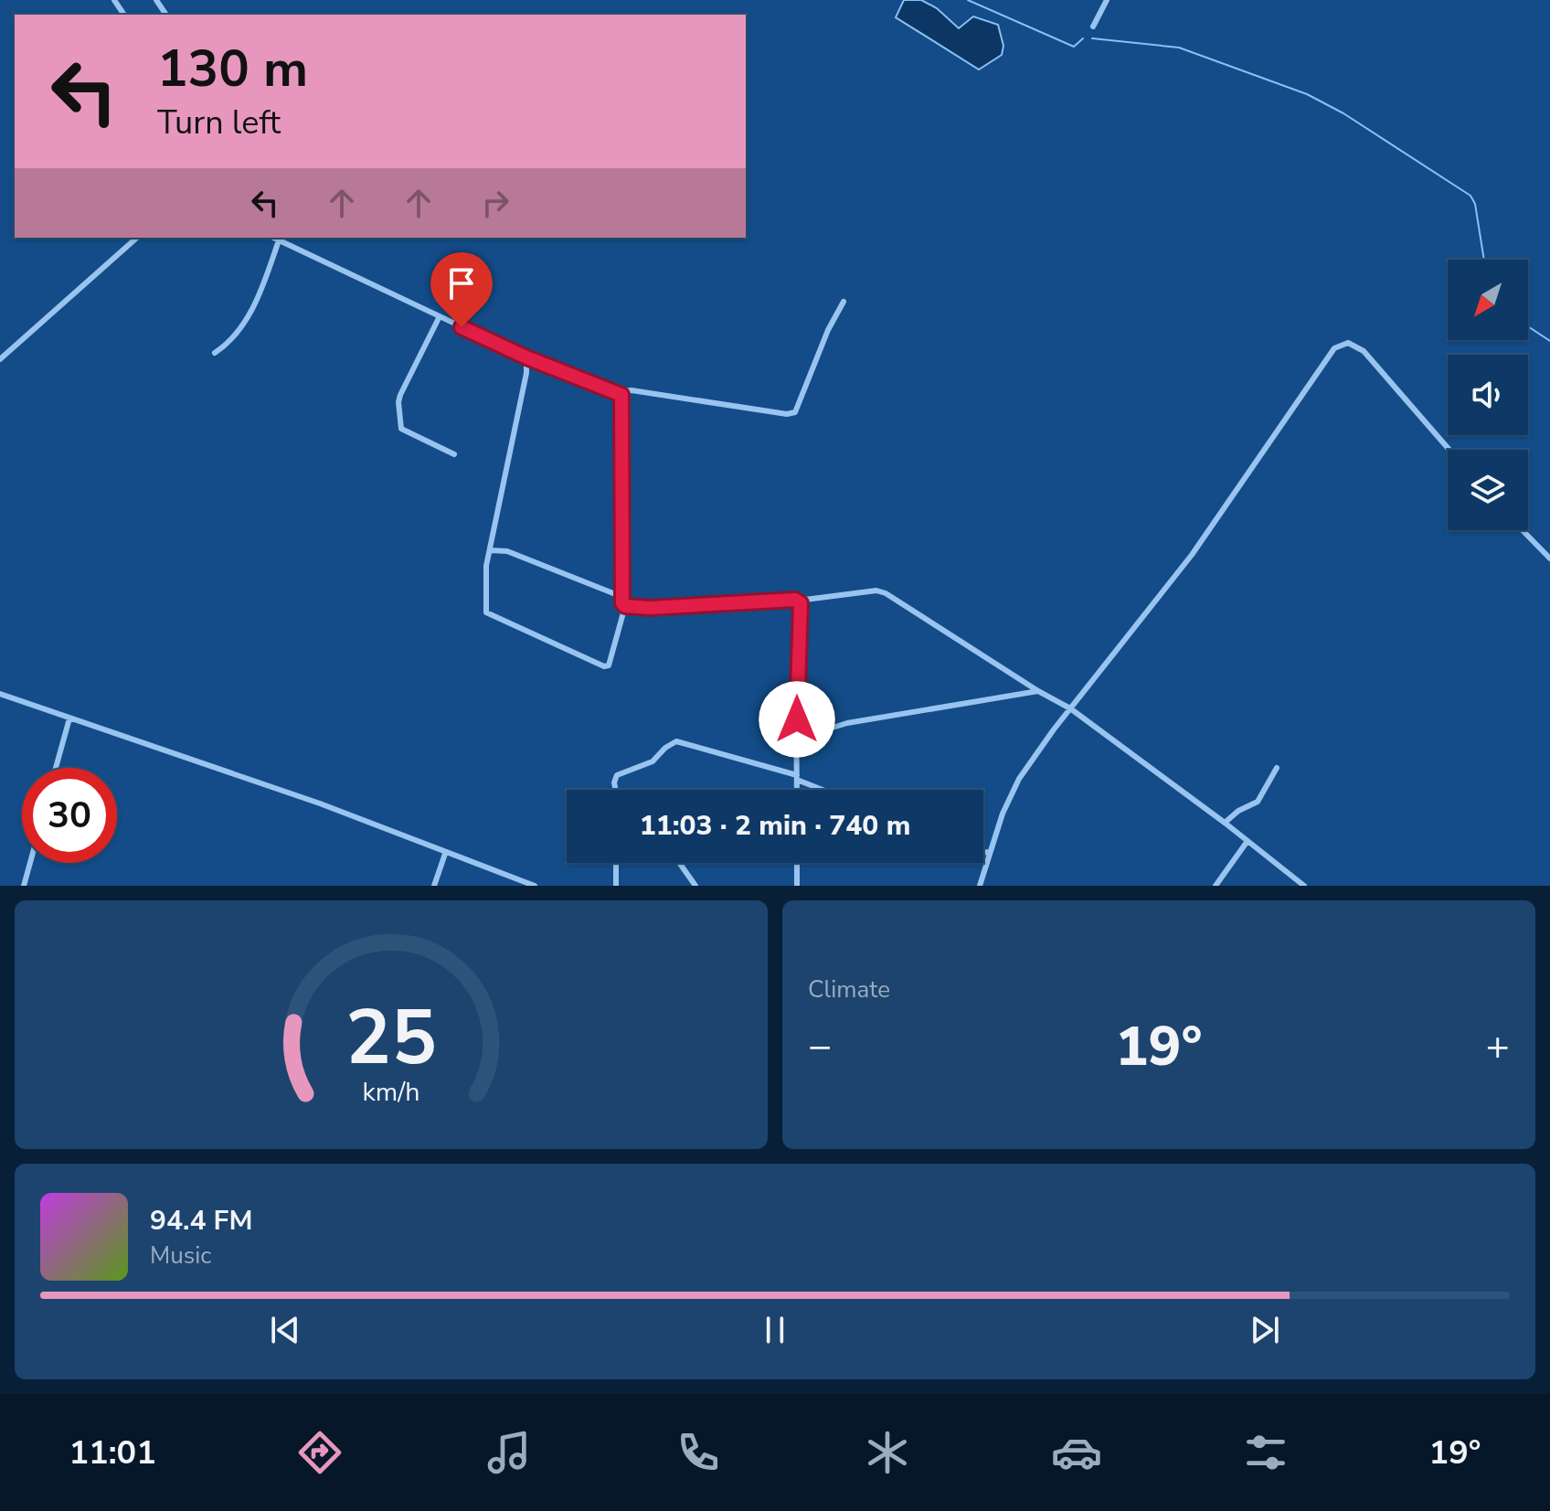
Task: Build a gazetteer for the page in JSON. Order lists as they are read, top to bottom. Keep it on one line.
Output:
{"north":"bottom left","page":{"turn":["130 m","Turn left"],"limit":"30","trip":"11:03 · 2 min · 740 m","tile":"Climate","heat":["−","19°","+"],"song":["94.4 FM","Music"],"tabs":["11:01","19°"],"gauge":["25","km/h"]}}
